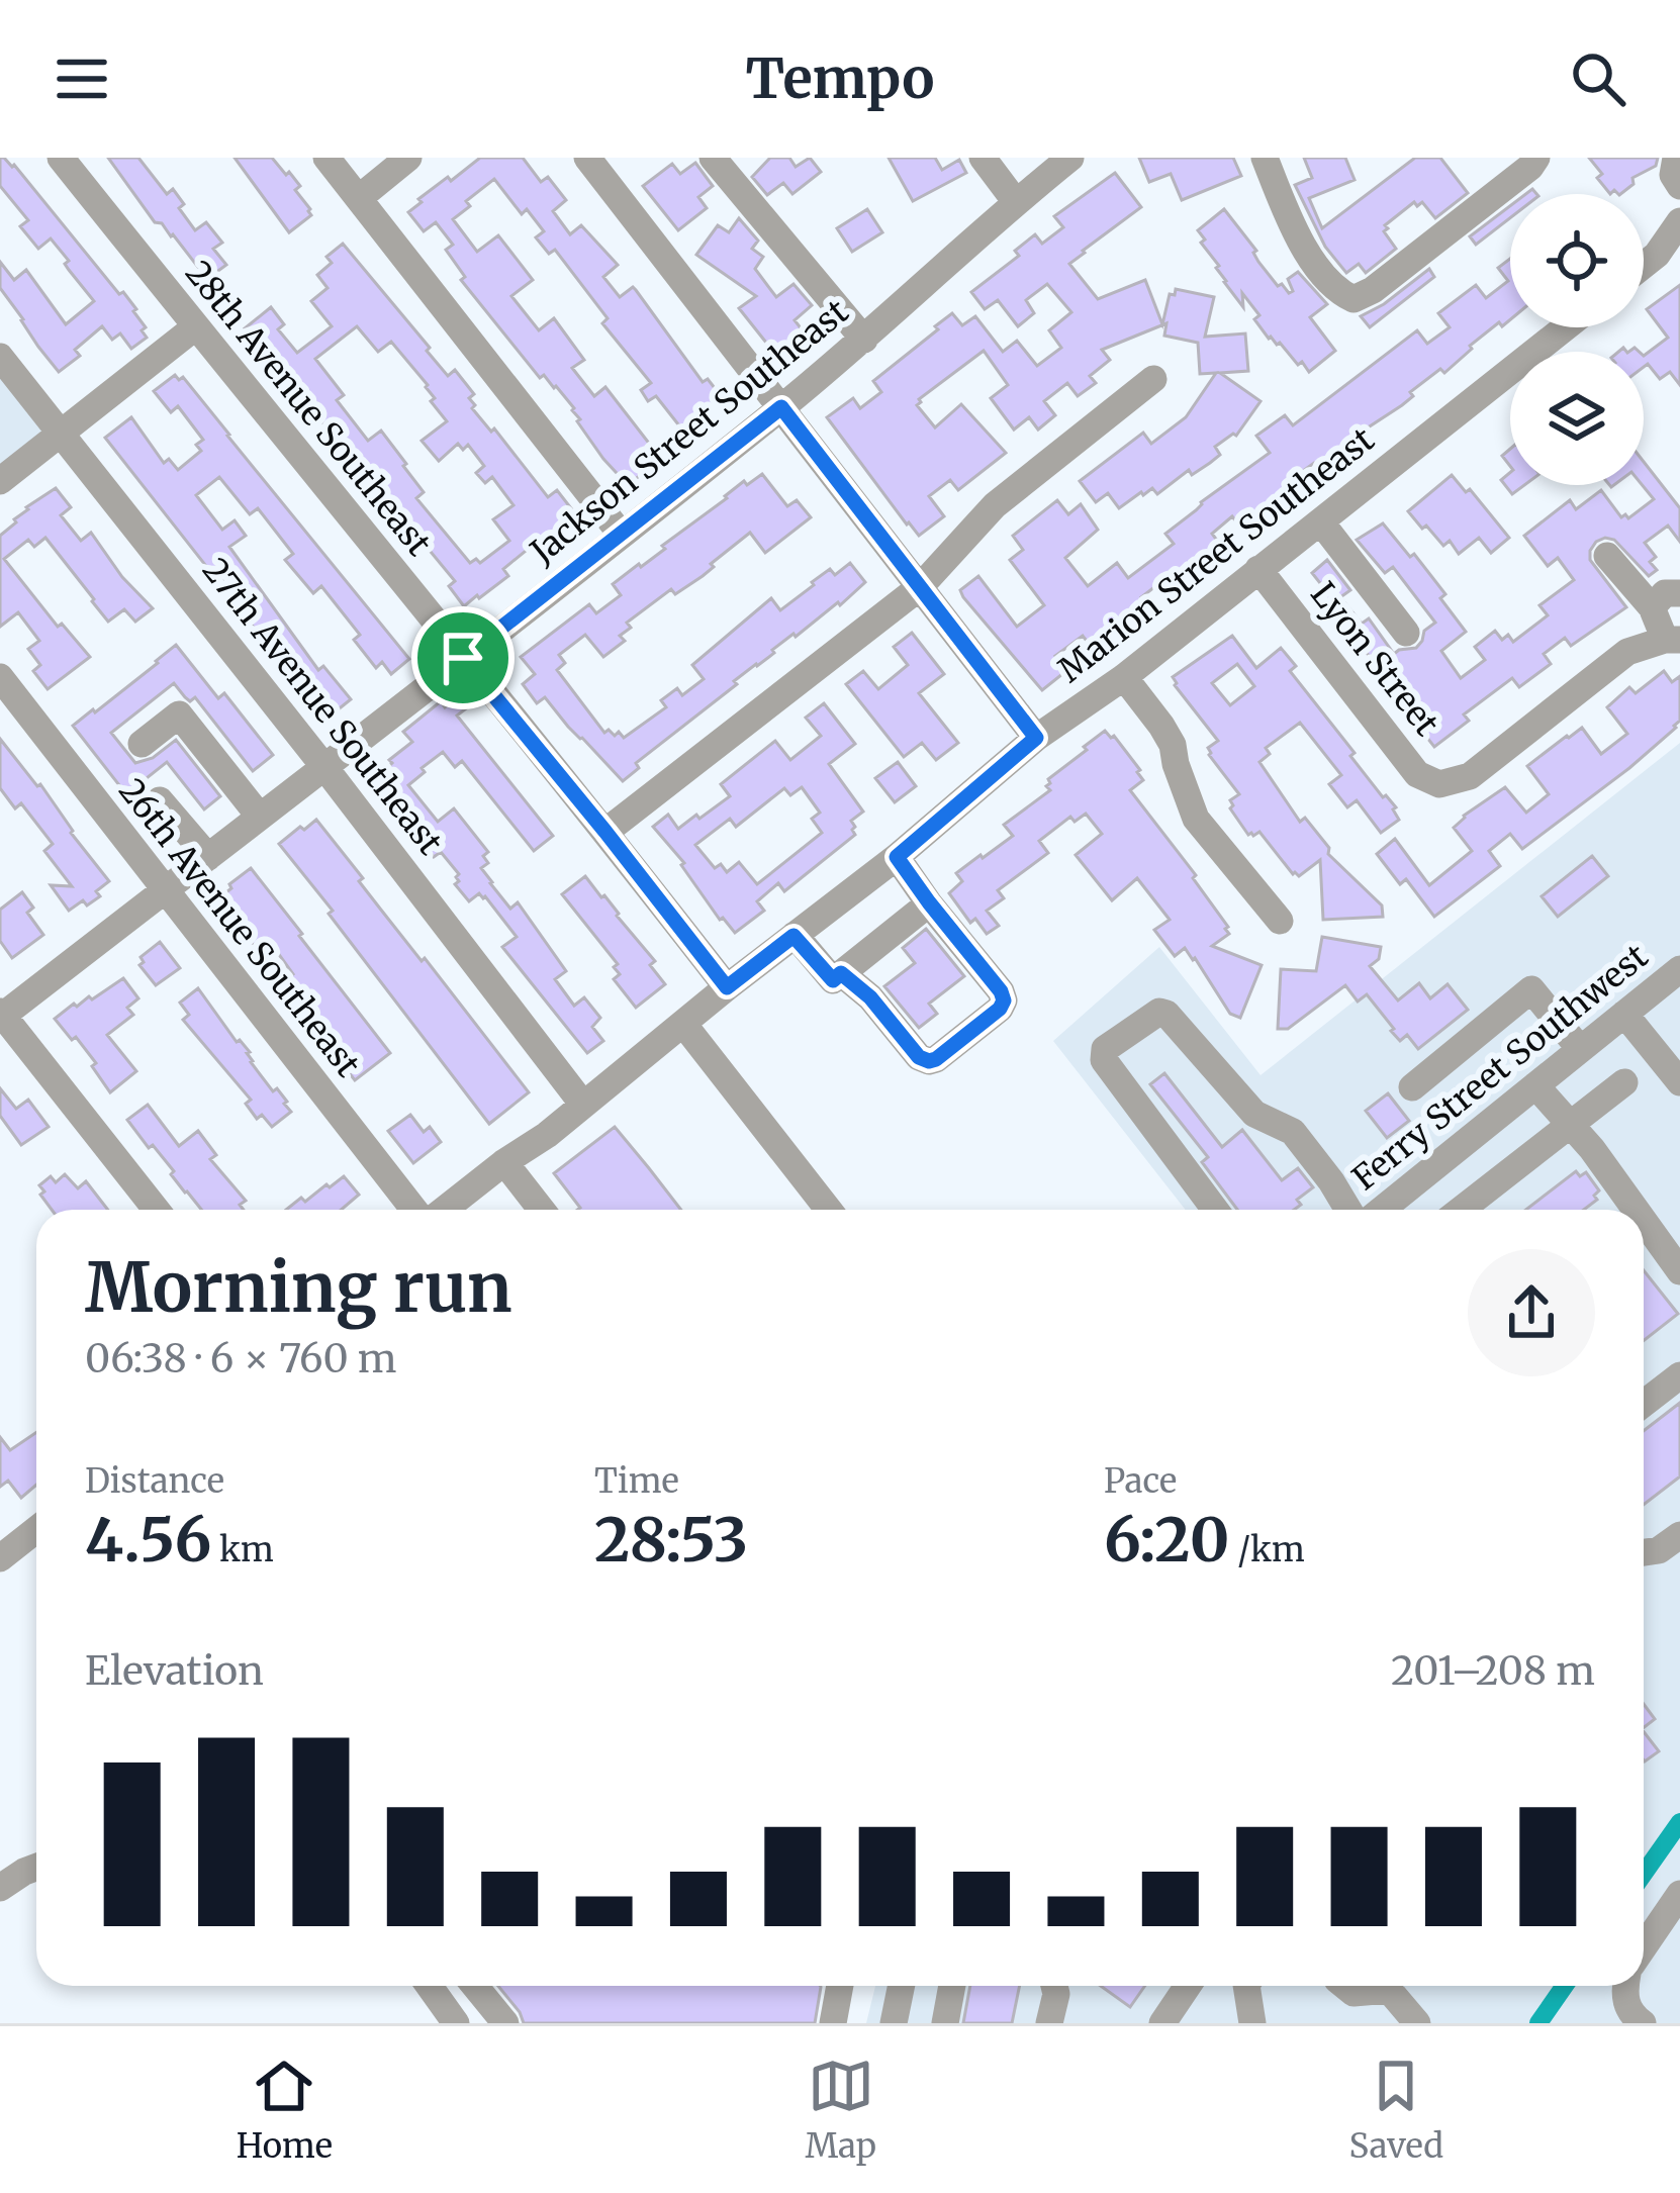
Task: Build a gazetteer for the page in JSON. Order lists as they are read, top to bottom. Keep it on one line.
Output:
{"streets":{"street":["28th Avenue Southeast","Jackson Street Southeast","Marion Street Southeast","Lyon Street","27th Avenue Southeast","26th Avenue Southeast","Ferry Street Southwest"]},"crossings":[["28th Avenue Southeast","Jackson Street Southeast"],["28th Avenue Southeast","Marion Street Southeast"],["Jackson Street Southeast","27th Avenue Southeast"],["Jackson Street Southeast","26th Avenue Southeast"],["Marion Street Southeast","Lyon Street"],["Marion Street Southeast","27th Avenue Southeast"]],"page":{"header":"Tempo","heading":["Morning run","06:38 · 6 × 760 m"],"stats":[["Distance","4.56 km"],["Time","28:53"],["Pace","6:20 /km"]],"chart":["Elevation","201–208 m"],"tabs":["Home","Map","Saved"]}}
